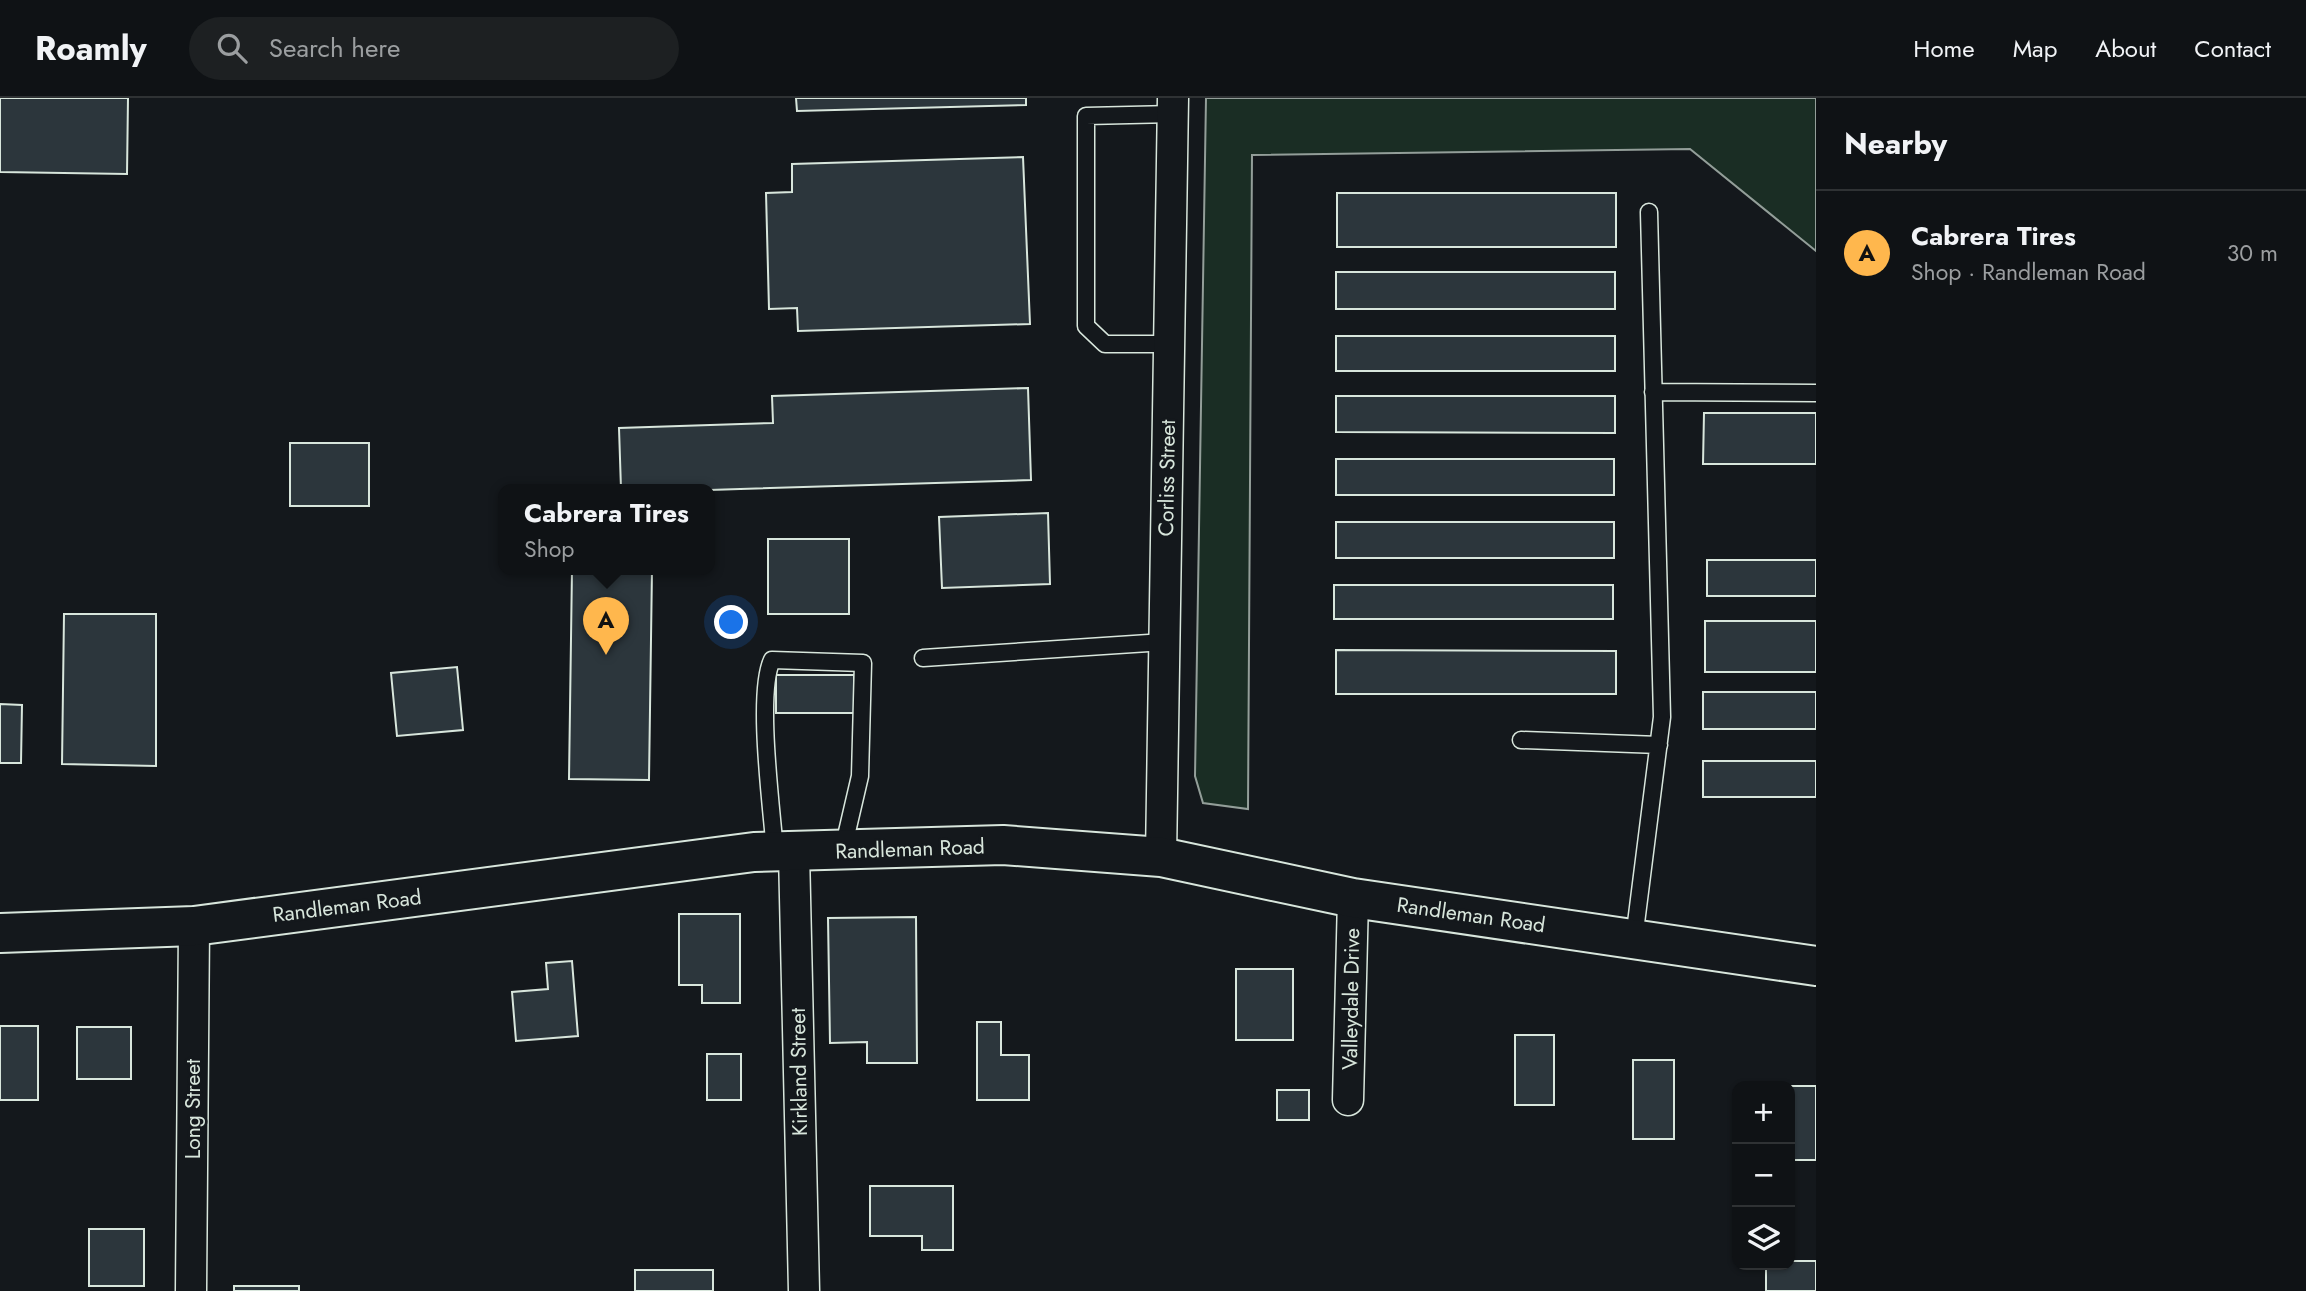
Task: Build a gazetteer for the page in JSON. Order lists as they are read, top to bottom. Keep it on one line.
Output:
{"streets":{"main road":["Randleman Road"],"street":["Corliss Street","Valleydale Drive","Kirkland Street","Long Street"]},"crossings":[["Corliss Street","Randleman Road"],["Randleman Road","Valleydale Drive"],["Randleman Road","Kirkland Street"],["Randleman Road","Long Street"]],"page":{"header":"Roamly","search":"Search here","nav":["Home","Map","About","Contact"],"heading":"Nearby","list":[{"mark":"A","name":"Cabrera Tires","note":"Shop · Randleman Road","value":"30 m"}],"popup":["Cabrera Tires","Shop"],"pins":"A","map_buttons":["+","−"]}}
